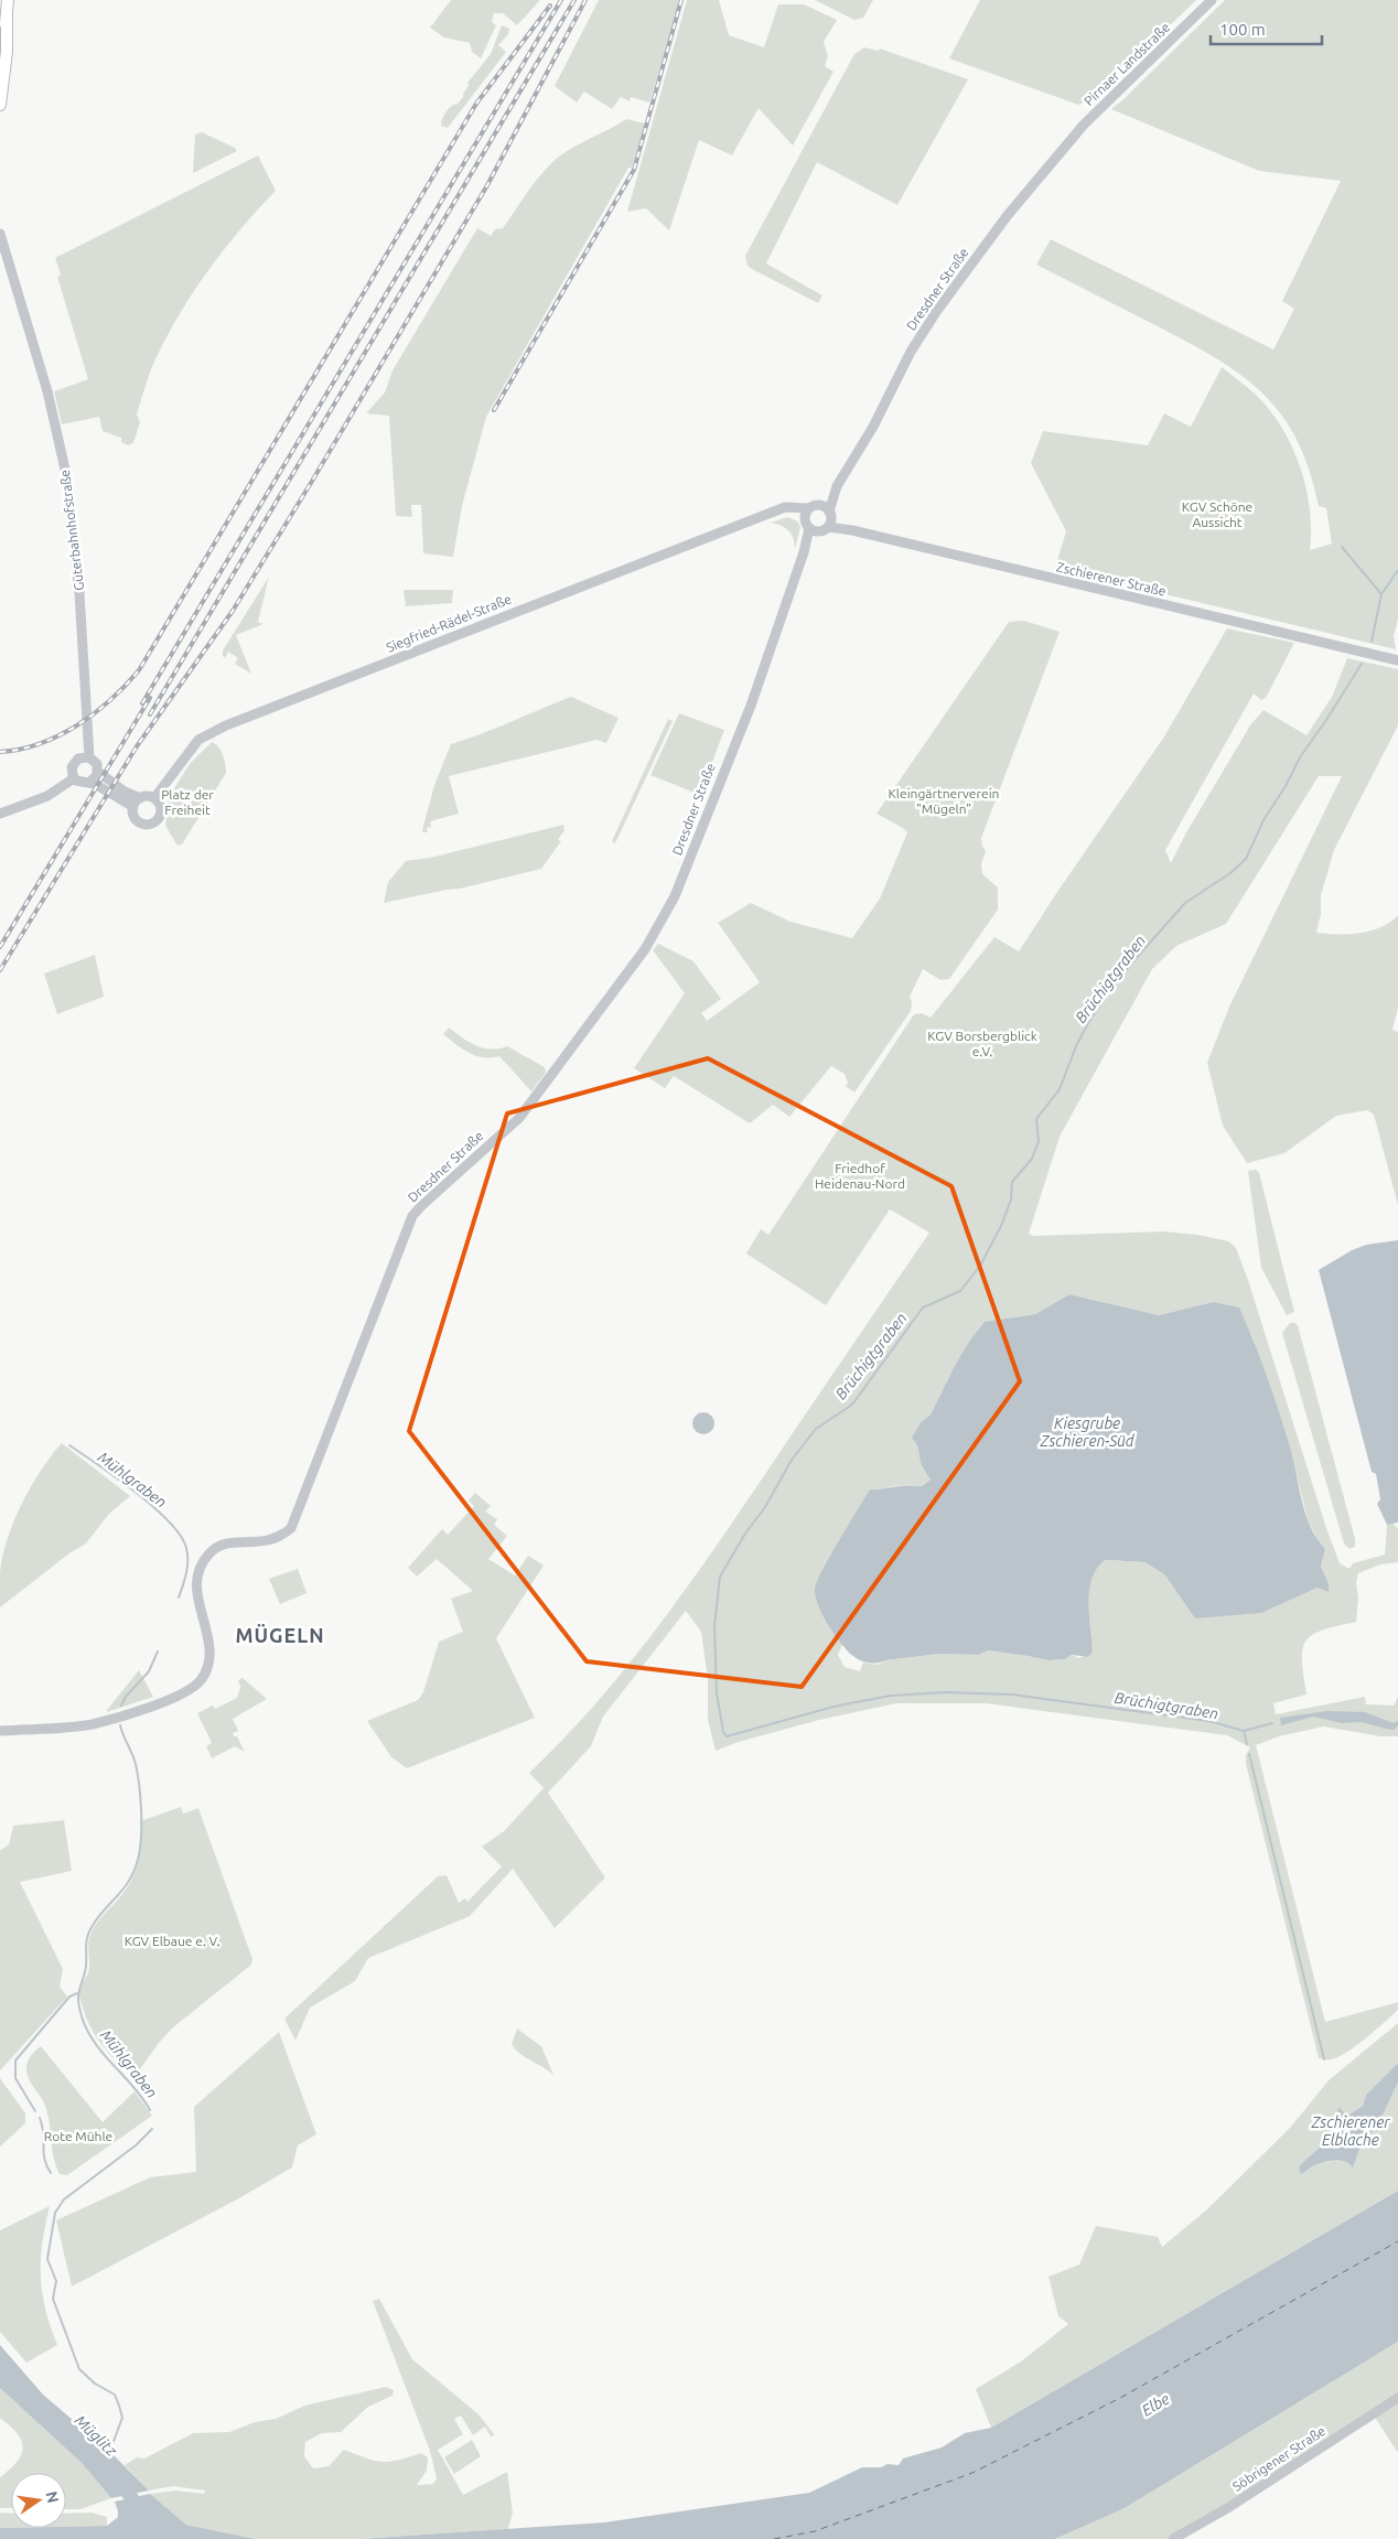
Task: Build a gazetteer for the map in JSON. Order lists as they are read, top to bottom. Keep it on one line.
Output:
{"streets":{"street":["Pirnaer Landstraße","Dresdner Straße","Güterbahnhofstraße","Zschierener Straße","Siegfried-Rädel-Straße","Söbrigener Straße"]},"crossings":[["Pirnaer Landstraße","Dresdner Straße"],["Dresdner Straße","Zschierener Straße"],["Dresdner Straße","Siegfried-Rädel-Straße"],["Zschierener Straße","Siegfried-Rädel-Straße"]],"districts":["MÜGELN"],"water":["Brüchigtgraben","Kiesgrube Zschieren-Süd","Mühlgraben","Zschierener Elblache","Elbe","Müglitz"],"parks":["KGV Schöne Aussicht","Kleingärtnerverein \"Mügeln\"","Platz der Freiheit","KGV Borsbergblick e.V.","Friedhof Heidenau-Nord","KGV Elbaue e. V.","Rote Mühle"],"scale_bar":"100 m","north":"right"}
